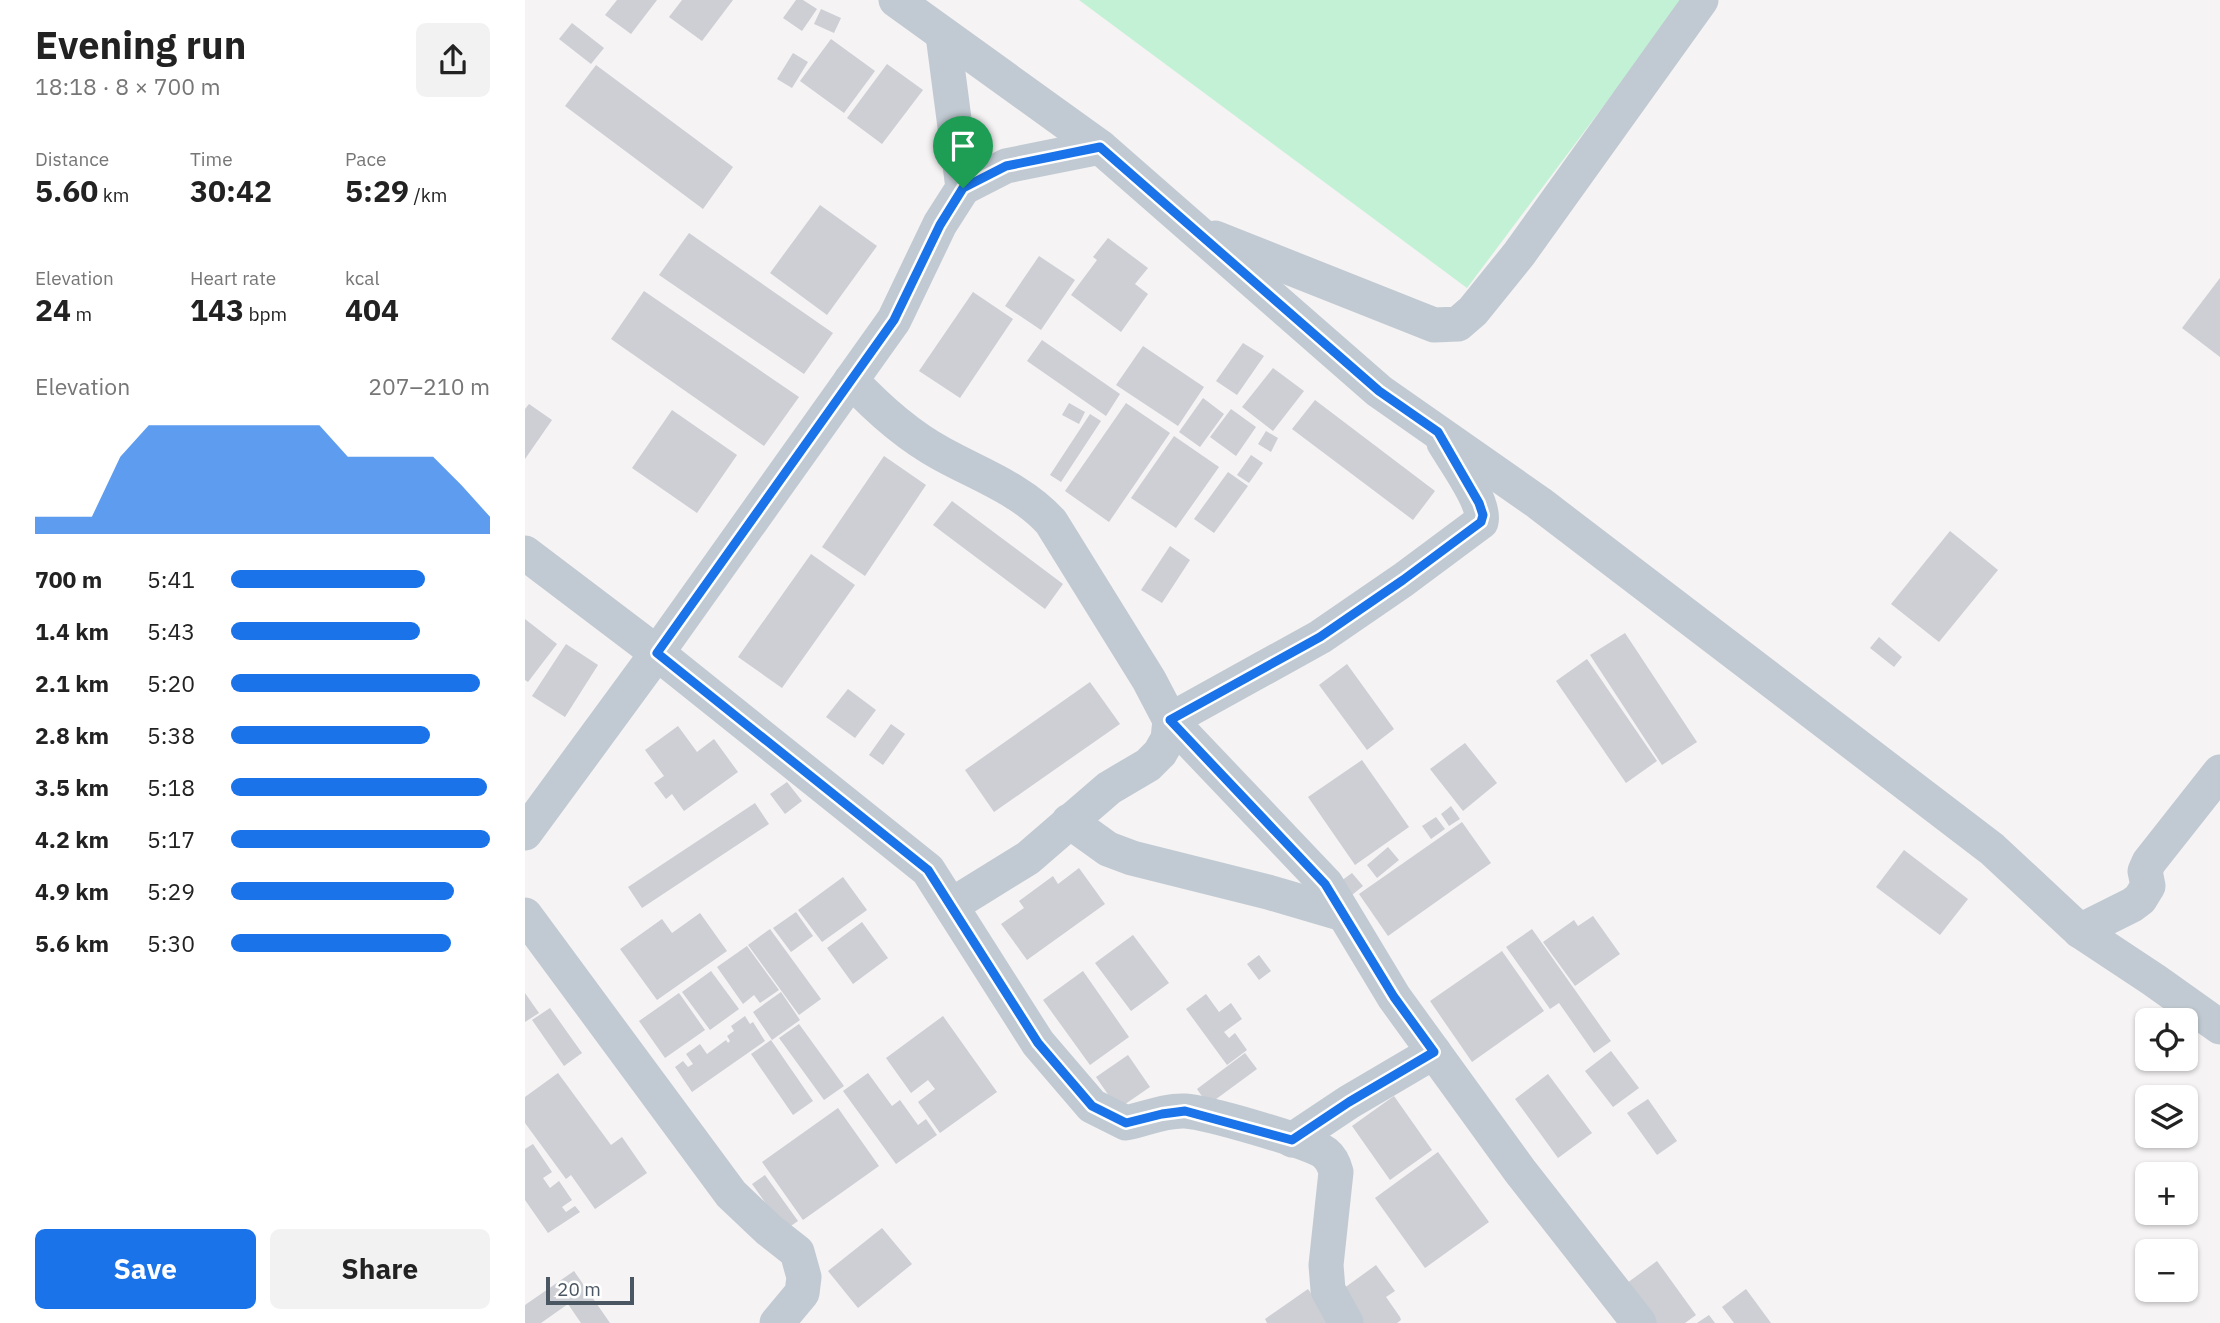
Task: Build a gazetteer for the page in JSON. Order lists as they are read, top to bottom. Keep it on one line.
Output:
{"scale_bar":"20 m","page":{"heading":["Evening run","18:18 · 8 × 700 m"],"stats":[["Distance","5.60 km"],["Time","30:42"],["Pace","5:29 /km"],["Elevation","24 m"],["Heart rate","143 bpm"],["kcal","404"]],"chart":["Elevation","207–210 m"],"list":[{"name":"700 m","note":"5:41"},{"name":"1.4 km","note":"5:43"},{"name":"2.1 km","note":"5:20"},{"name":"2.8 km","note":"5:38"},{"name":"3.5 km","note":"5:18"},{"name":"4.2 km","note":"5:17"},{"name":"4.9 km","note":"5:29"},{"name":"5.6 km","note":"5:30"}],"map_buttons":["+","−"],"buttons":["Save","Share"],"scale":"20 m"}}
